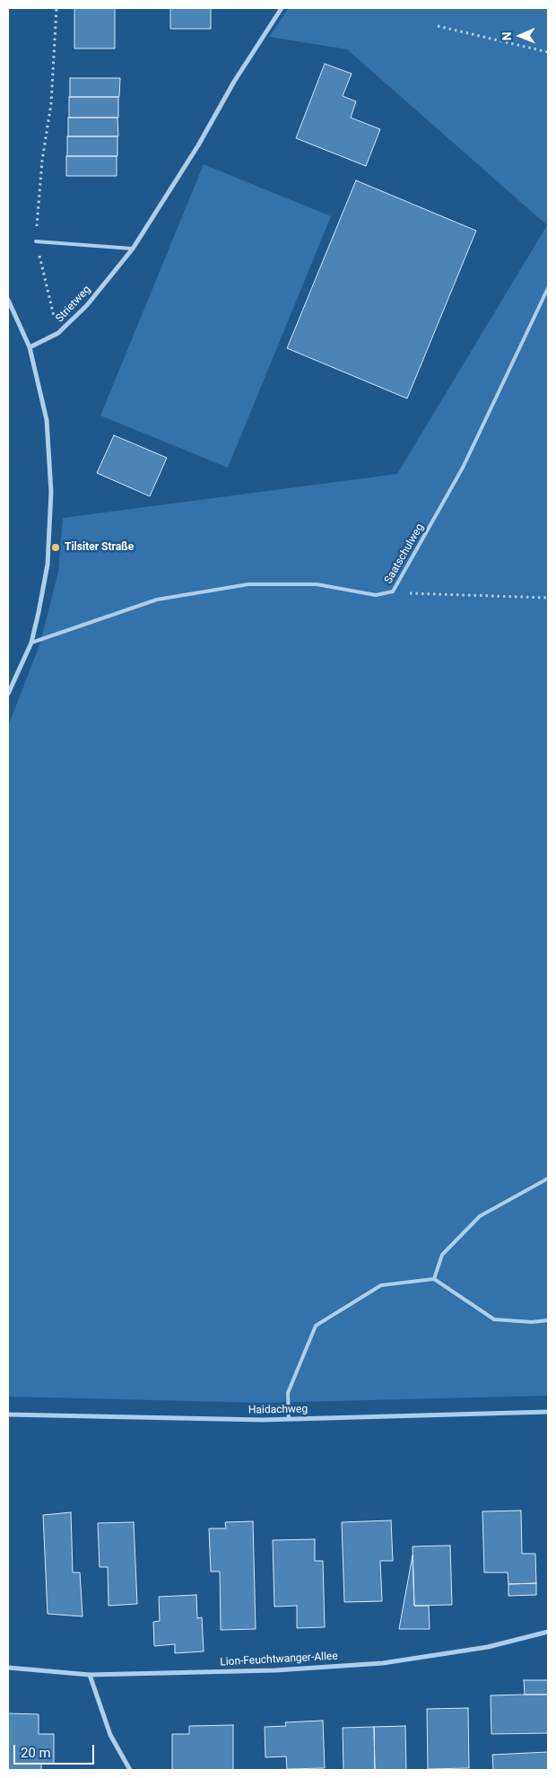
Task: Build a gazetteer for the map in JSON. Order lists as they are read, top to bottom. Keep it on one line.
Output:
{"streets":{"street":["Strietweg","Haidachweg","Lion-Feuchtwanger-Allee"],"lane":["Saatschulweg"]},"places":["Tilsiter Straße"],"scale_bar":"20 m","north":"left"}
